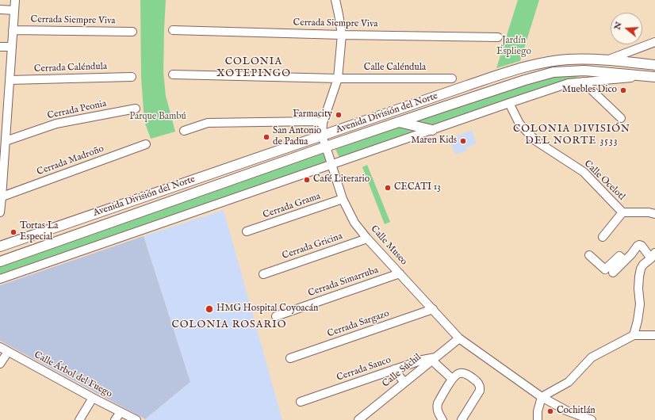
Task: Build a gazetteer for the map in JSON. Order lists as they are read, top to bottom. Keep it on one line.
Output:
{"streets":{"main road":["Avenida División del Norte"],"street":["Cerrada Siempre Viva","Cerrada Caléndula","Calle Caléndula","Cerrada Peonia","Cerrada Madroño","Calle Ocelotl","Cerrada Grama","Calle Museo","Cerrada Gricina","Cerrada Simarruba","Cerrada Sargazo","Cerrada Sauco","Calle Súchil","Calle Árbol del Fuego"]},"crossings":[["Cerrada Siempre Viva","Calle Museo"],["Calle Caléndula","Calle Museo"],["Avenida División del Norte","Calle Ocelotl"],["Avenida División del Norte","Calle Museo"],["Cerrada Grama","Calle Museo"],["Calle Museo","Cerrada Gricina"],["Calle Museo","Cerrada Simarruba"],["Calle Museo","Cerrada Sargazo"],["Calle Museo","Calle Súchil"],["Cerrada Sauco","Calle Súchil"]],"districts":["COLONIA XOTEPINGO","COLONIA DIVISIÓN DEL NORTE 3533","COLONIA ROSARIO"],"parks":["Jardín Espliego","Parque Bambú"],"places":["Muebles Dico","Farmacity","San Antonio de Padua","Maren Kids","Café Literario","CECATI 13","Tortas La Especial","HMG Hospital Coyoacán","Cochitlán"],"north":"left"}
